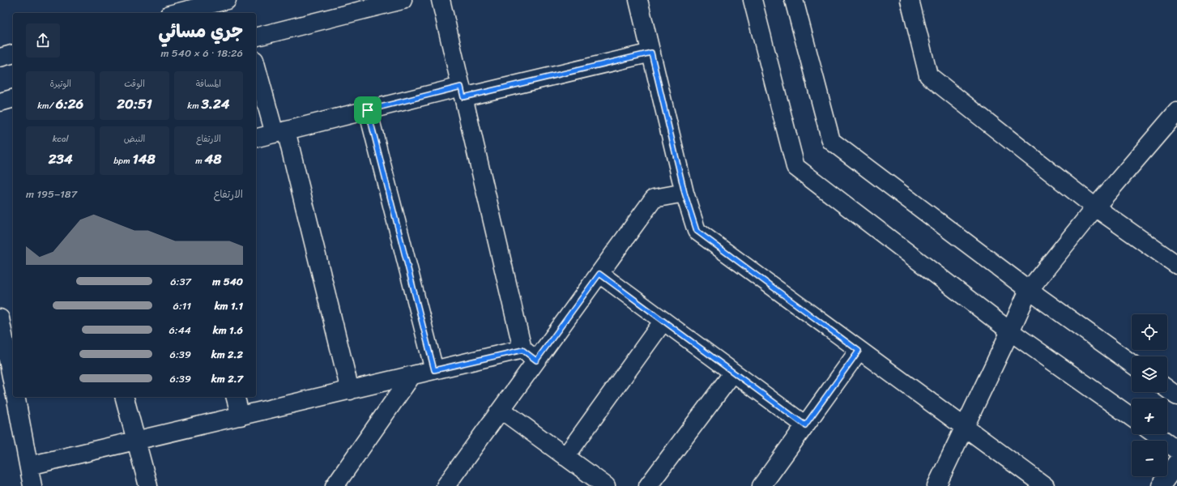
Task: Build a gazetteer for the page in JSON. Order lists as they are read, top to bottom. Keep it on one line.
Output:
{"page":{"heading":["جري مسائي","18:26 · 6 × 540 m"],"stats":[["المسافة","3.24 km"],["الوقت","20:51"],["الوتيرة","6:26 /km"],["الارتفاع","48 m"],["النبض","148 bpm"],["kcal","234"]],"chart":["الارتفاع","187–195 m"],"list":[{"name":"540 m","note":"6:37"},{"name":"1.1 km","note":"6:11"},{"name":"1.6 km","note":"6:44"},{"name":"2.2 km","note":"6:39"},{"name":"2.7 km","note":"6:39"}],"map_buttons":["+","−"]}}
